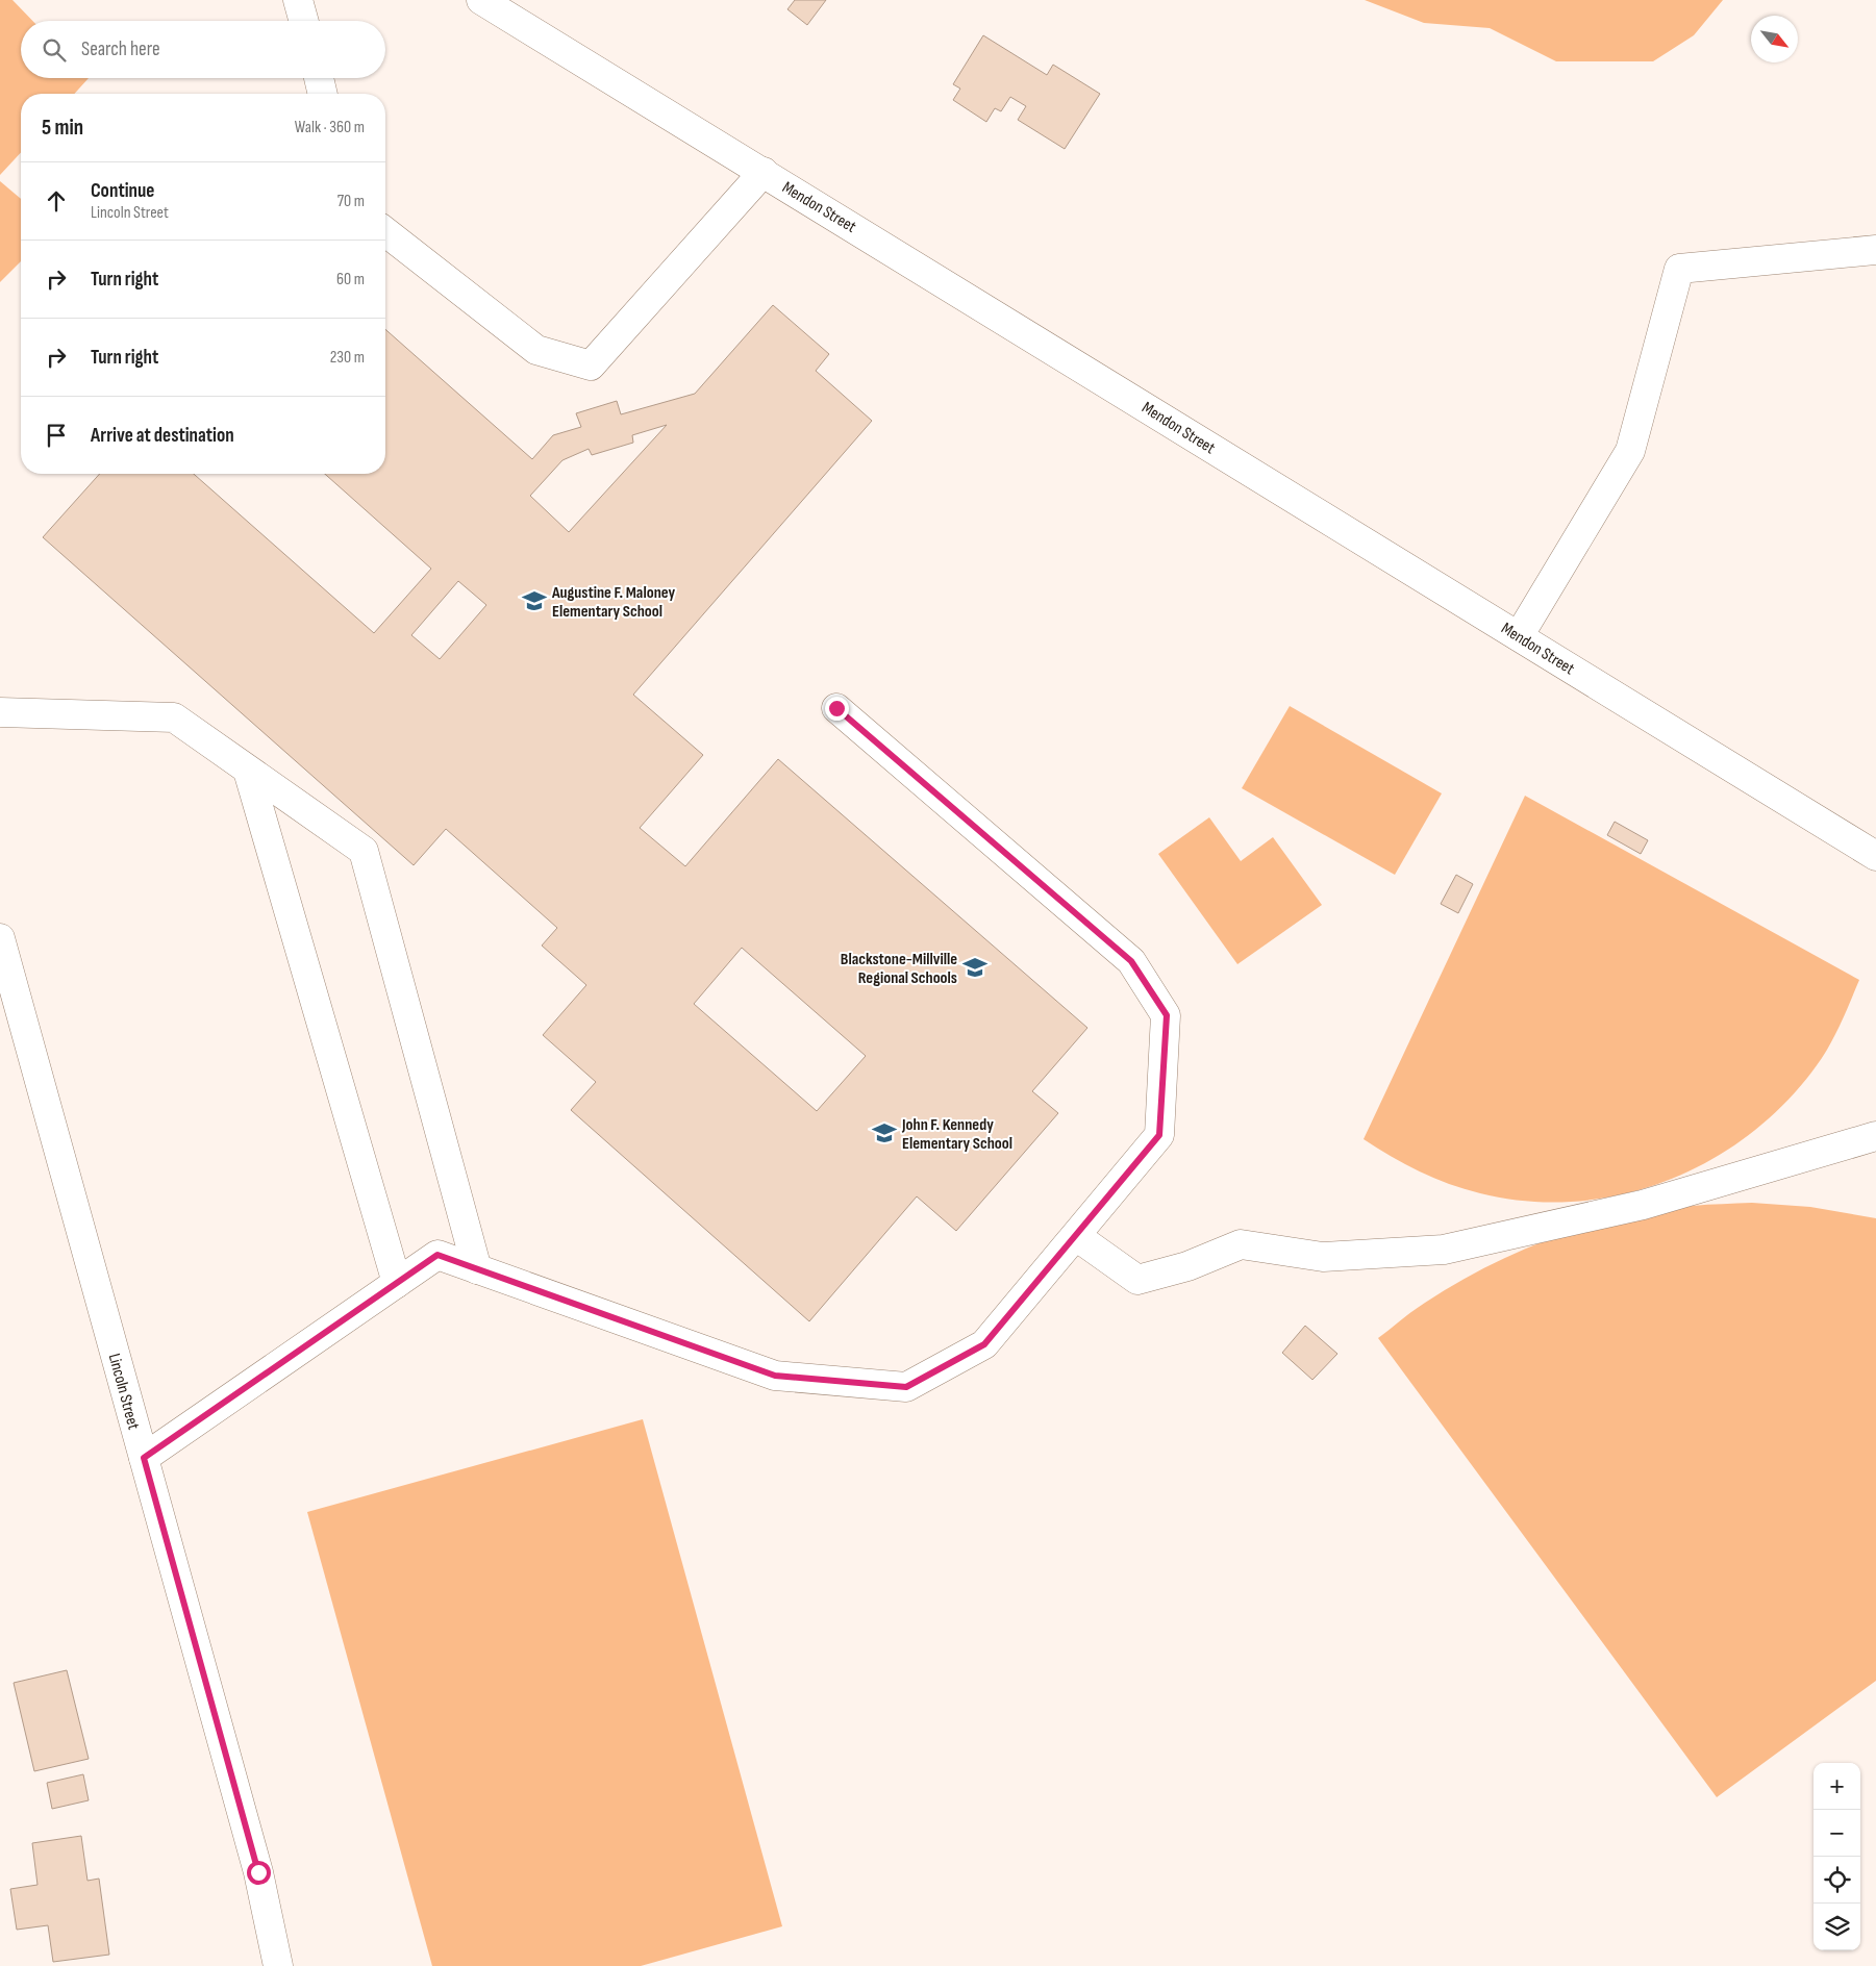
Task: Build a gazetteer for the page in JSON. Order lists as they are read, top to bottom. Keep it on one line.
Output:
{"streets":{"street":["Mendon Street","Lincoln Street"]},"places":{"school or university":["Augustine F. Maloney Elementary School","Blackstone-Millville Regional Schools","John F. Kennedy Elementary School"]},"north":"bottom right","page":{"search":"Search here","heading":["5 min","Walk · 360 m"],"list":[["Continue","Lincoln Street","70 m"],["Turn right","60 m"],["Turn right","230 m"],"Arrive at destination"],"map_buttons":["+","−"]}}
